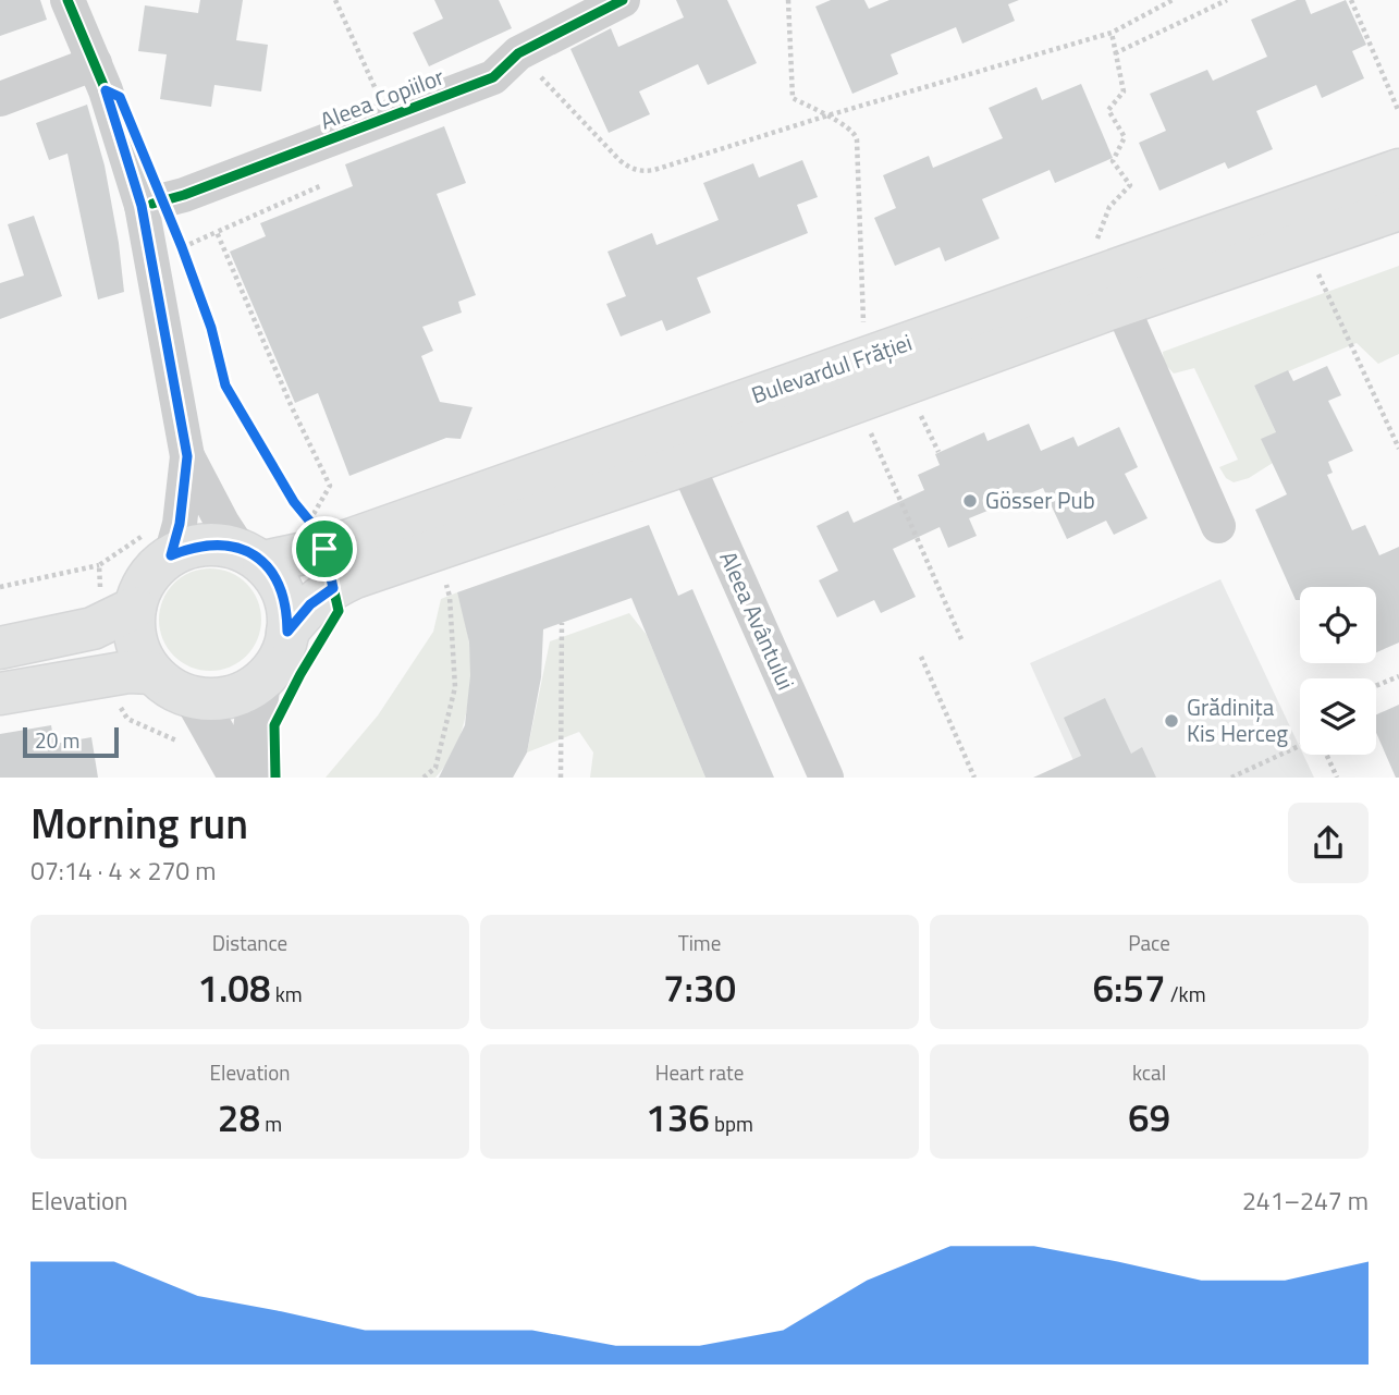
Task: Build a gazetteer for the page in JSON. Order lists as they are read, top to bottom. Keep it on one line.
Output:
{"streets":{"main road":["Bulevardul Frăției"],"street":["Aleea Copiilor","Aleea Avântului"]},"crossings":[["Bulevardul Frăției","Aleea Avântului"]],"places":["Gösser Pub","Grădinița Kis Herceg"],"scale_bar":"20 m","page":{"scale":"20 m","heading":["Morning run","07:14 · 4 × 270 m"],"stats":[["Distance","1.08 km"],["Time","7:30"],["Pace","6:57 /km"],["Elevation","28 m"],["Heart rate","136 bpm"],["kcal","69"]],"chart":["Elevation","241–247 m"]}}
